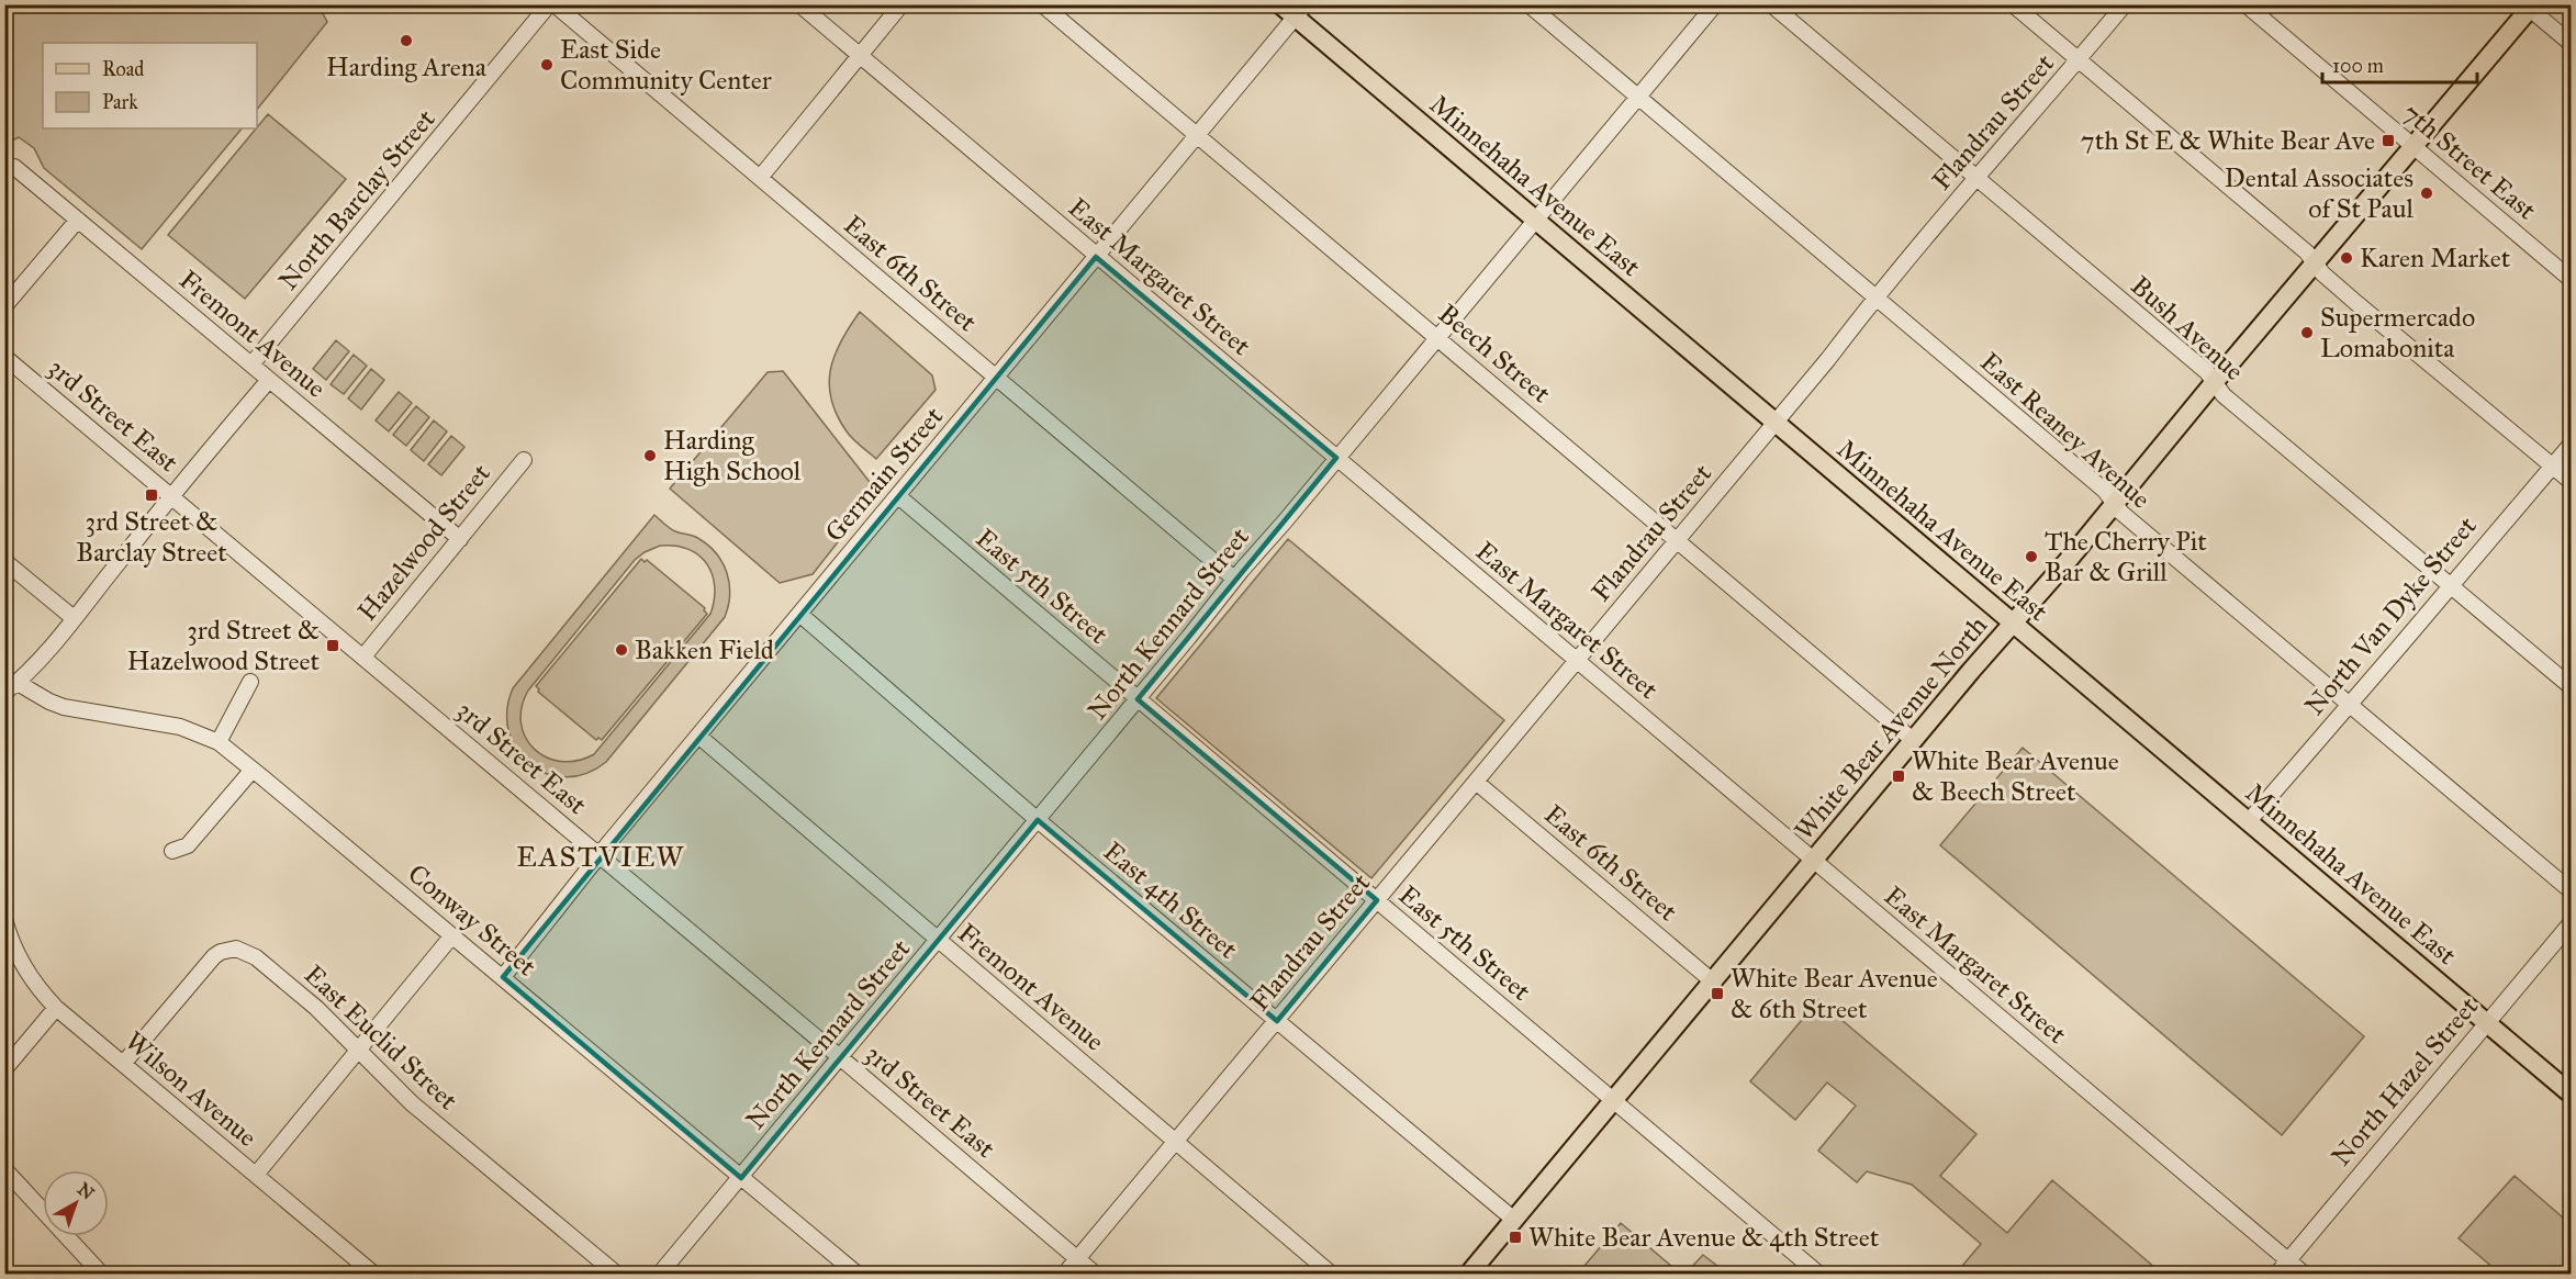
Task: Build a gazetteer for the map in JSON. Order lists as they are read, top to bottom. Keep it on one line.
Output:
{"streets":{"main road":["Minnehaha Avenue East","White Bear Avenue North"],"street":["Flandrau Street","7th Street East","North Barclay Street","East 6th Street","East Margaret Street","Bush Avenue","Fremont Avenue","Beech Street","3rd Street East","East Reaney Avenue","Germain Street","Hazelwood Street","East 5th Street","North Van Dyke Street","North Kennard Street","East 4th Street","Conway Street","East Euclid Street","North Hazel Street","Wilson Avenue"]},"crossings":[["Flandrau Street","Minnehaha Avenue East"],["Flandrau Street","East 6th Street"],["Flandrau Street","East Margaret Street"],["Flandrau Street","Bush Avenue"],["Flandrau Street","Fremont Avenue"],["Flandrau Street","Beech Street"],["Flandrau Street","3rd Street East"],["Flandrau Street","East Reaney Avenue"],["Flandrau Street","East 5th Street"],["Flandrau Street","East 4th Street"],["7th Street East","White Bear Avenue North"],["Minnehaha Avenue East","Germain Street"],["Minnehaha Avenue East","North Van Dyke Street"],["Minnehaha Avenue East","North Kennard Street"],["Minnehaha Avenue East","White Bear Avenue North"],["Minnehaha Avenue East","North Hazel Street"],["North Barclay Street","Fremont Avenue"],["East 6th Street","Germain Street"],["East 6th Street","North Kennard Street"],["East 6th Street","White Bear Avenue North"],["East Margaret Street","Germain Street"],["East Margaret Street","North Kennard Street"],["East Margaret Street","White Bear Avenue North"],["East Margaret Street","North Hazel Street"],["Bush Avenue","North Van Dyke Street"],["Bush Avenue","White Bear Avenue North"],["Fremont Avenue","Germain Street"],["Fremont Avenue","Hazelwood Street"],["Fremont Avenue","North Kennard Street"],["Beech Street","Germain Street"],["Beech Street","North Kennard Street"],["Beech Street","White Bear Avenue North"],["3rd Street East","Germain Street"],["3rd Street East","Hazelwood Street"],["3rd Street East","North Kennard Street"],["East Reaney Avenue","North Van Dyke Street"],["East Reaney Avenue","North Kennard Street"],["East Reaney Avenue","White Bear Avenue North"],["Germain Street","East 5th Street"],["Germain Street","East 4th Street"],["Germain Street","Conway Street"],["East 5th Street","North Kennard Street"],["East 5th Street","White Bear Avenue North"],["North Kennard Street","East 4th Street"],["North Kennard Street","Conway Street"],["White Bear Avenue North","East 4th Street"],["East Euclid Street","Wilson Avenue"]],"districts":["EASTVIEW"],"places":{"other":["Harding Arena","East Side Community Center","Dental Associates of St Paul","Karen Market","Supermercado Lomabonita","Harding High School","The Cherry Pit Bar & Grill","Bakken Field"],"transit":["7th St E & White Bear Ave","3rd Street & Barclay Street","3rd Street & Hazelwood Street","White Bear Avenue & Beech Street","White Bear Avenue & 6th Street","White Bear Avenue & 4th Street"]},"legend":["Road","Park"],"scale_bar":"100 m","north":"top right"}
